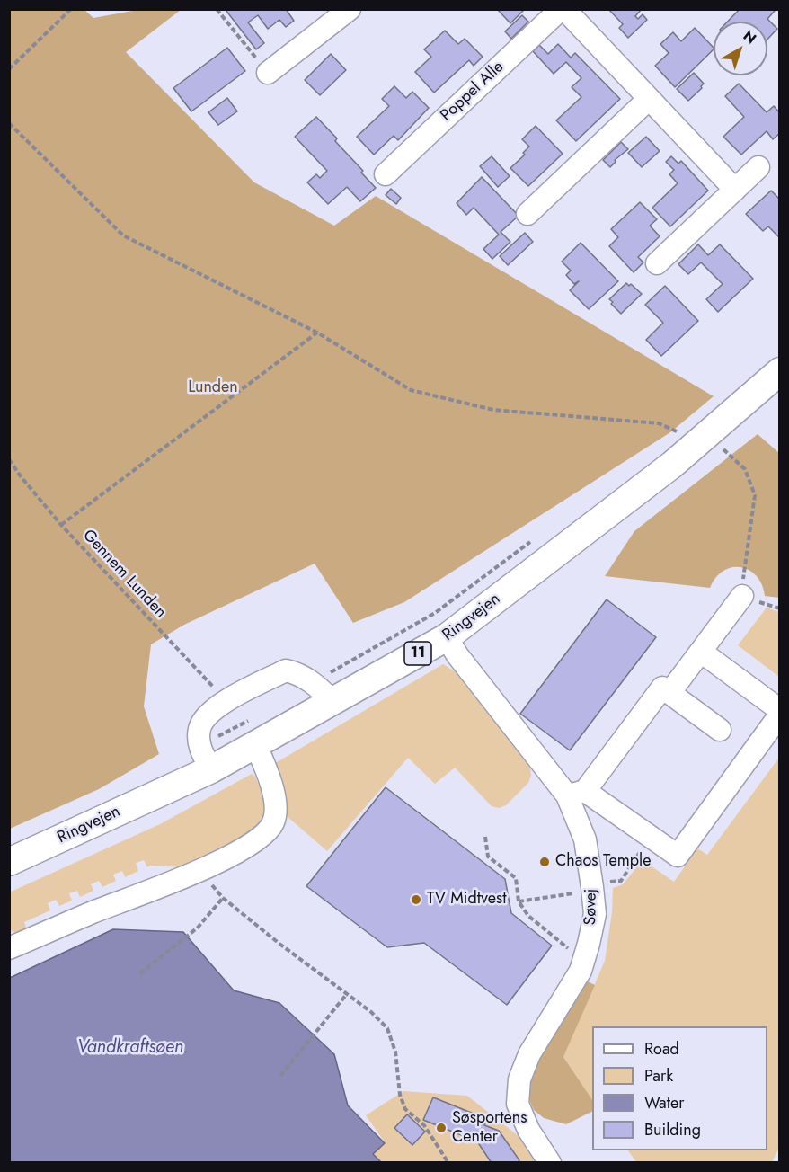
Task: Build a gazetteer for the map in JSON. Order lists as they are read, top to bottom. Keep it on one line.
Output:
{"streets":{"main road":["Ringvejen","11"],"street":["Poppel Alle","Søvej"],"path":["Gennem Lunden"]},"crossings":[["Ringvejen","Søvej"]],"water":["Vandkraftsøen"],"parks":["Lunden"],"places":["Chaos Temple","TV Midtvest","Søsportens Center"],"legend":["Road","Park","Water","Building"],"north":"top right"}
